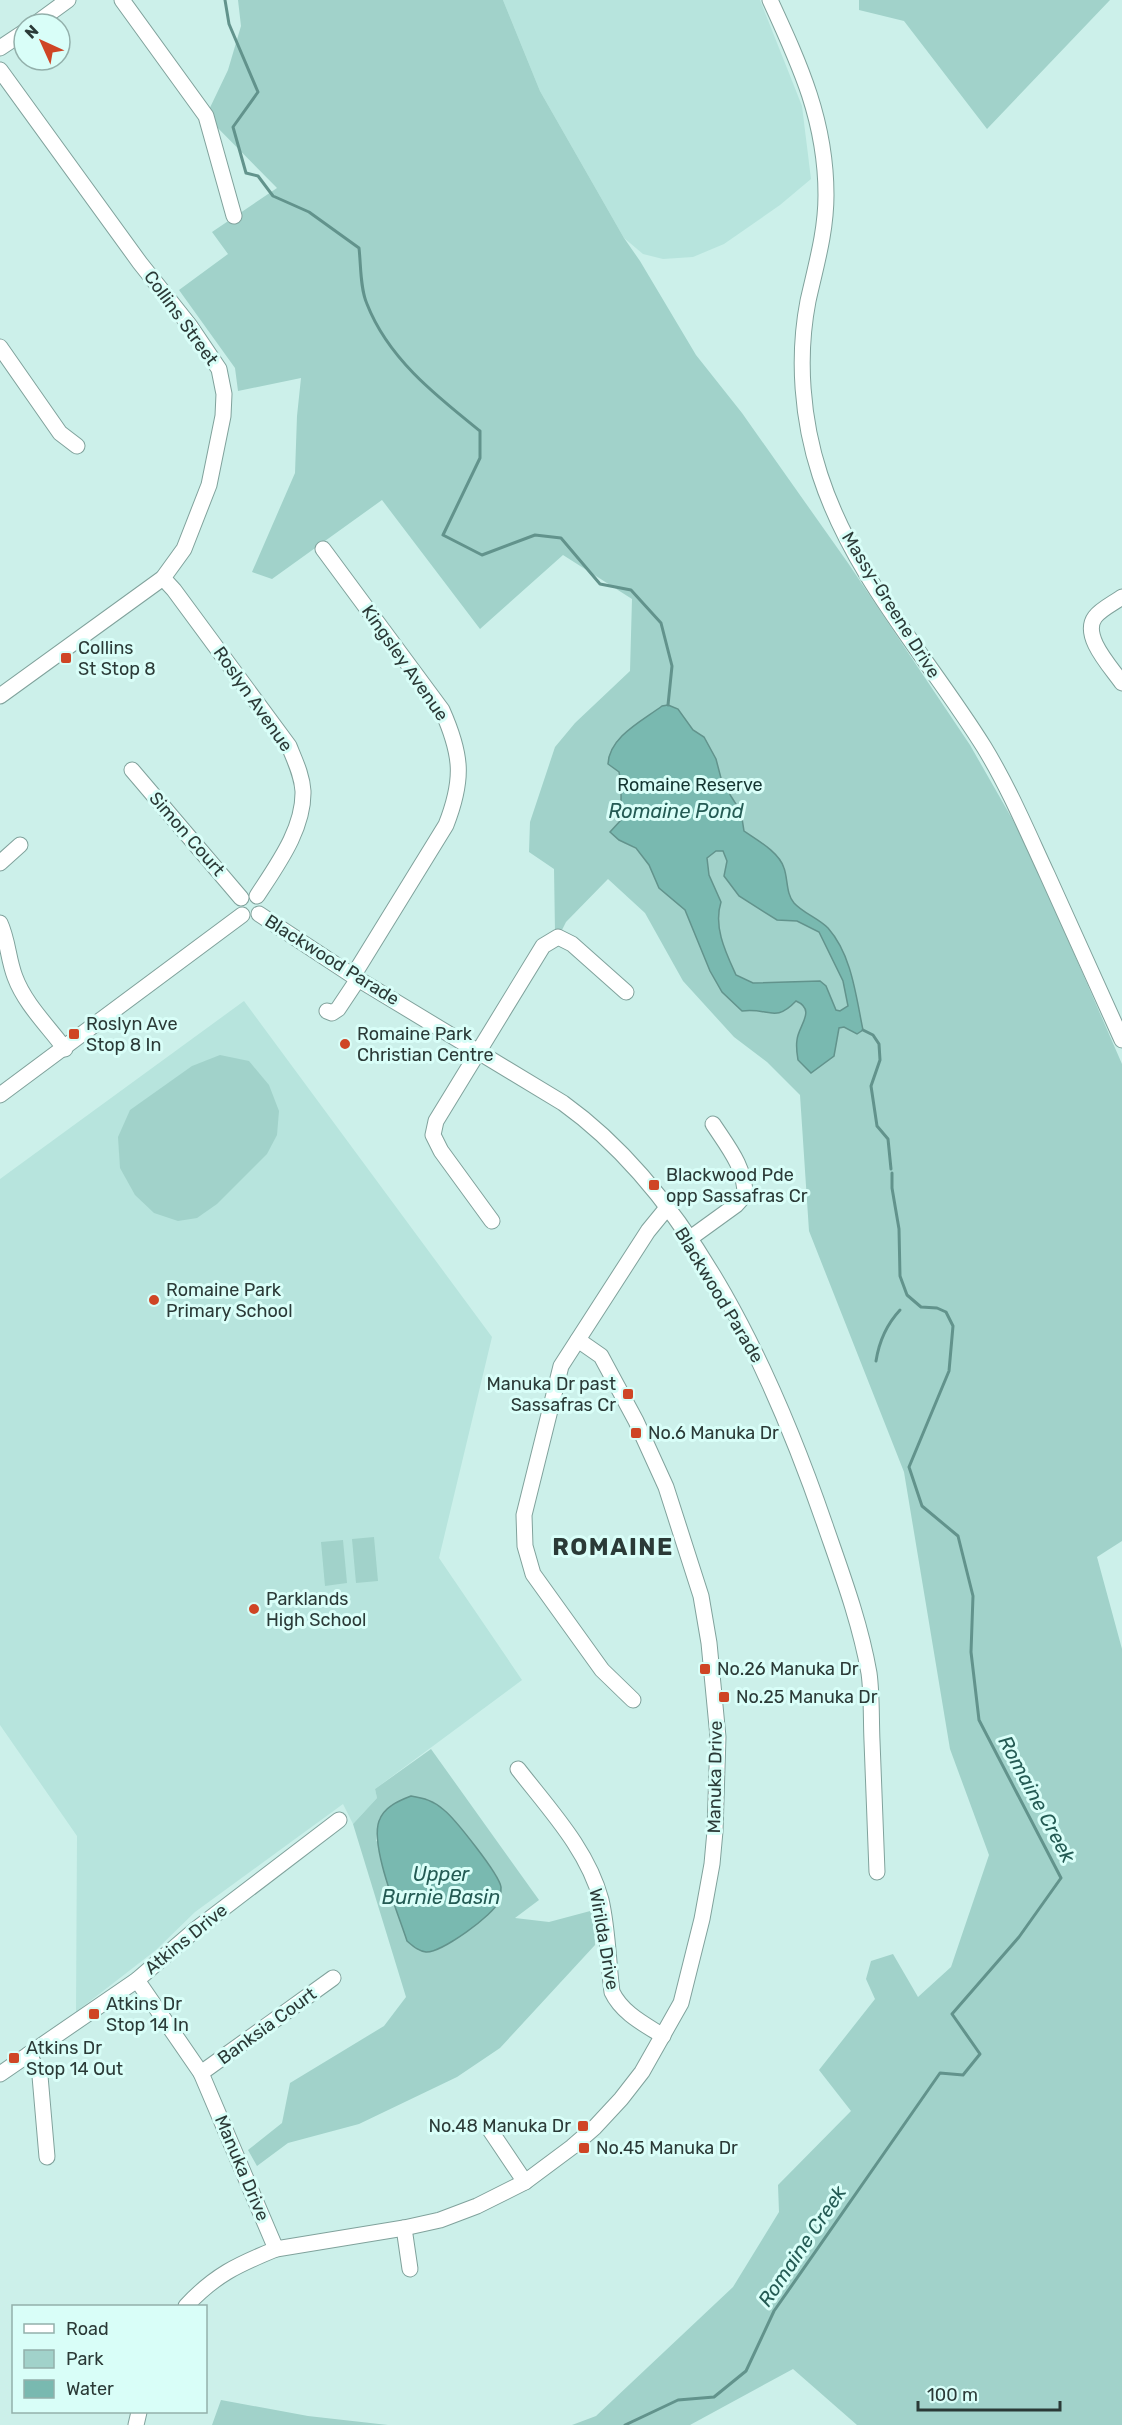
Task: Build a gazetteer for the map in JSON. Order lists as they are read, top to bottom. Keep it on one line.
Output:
{"streets":{"street":["Collins Street","Massy-Greene Drive","Kingsley Avenue","Roslyn Avenue","Simon Court","Blackwood Parade","Manuka Drive","Atkins Drive","Wirilda Drive","Banksia Court"]},"crossings":[["Collins Street","Roslyn Avenue"],["Kingsley Avenue","Blackwood Parade"],["Roslyn Avenue","Simon Court"],["Roslyn Avenue","Blackwood Parade"],["Simon Court","Blackwood Parade"],["Manuka Drive","Atkins Drive"],["Manuka Drive","Wirilda Drive"],["Manuka Drive","Banksia Court"]],"districts":["ROMAINE"],"water":["Romaine Pond","Romaine Creek","Upper Burnie Basin"],"parks":["Romaine Reserve"],"places":{"transit":["Collins St Stop 8","Roslyn Ave Stop 8 In","Blackwood Pde opp Sassafras Cr","Manuka Dr past Sassafras Cr","No.6 Manuka Dr","No.26 Manuka Dr","No.25 Manuka Dr","Atkins Dr Stop 14 In","Atkins Dr Stop 14 Out","No.48 Manuka Dr","No.45 Manuka Dr"],"other":["Romaine Park Christian Centre","Romaine Park Primary School","Parklands High School"]},"legend":["Road","Park","Water"],"scale_bar":"100 m","north":"top left"}
